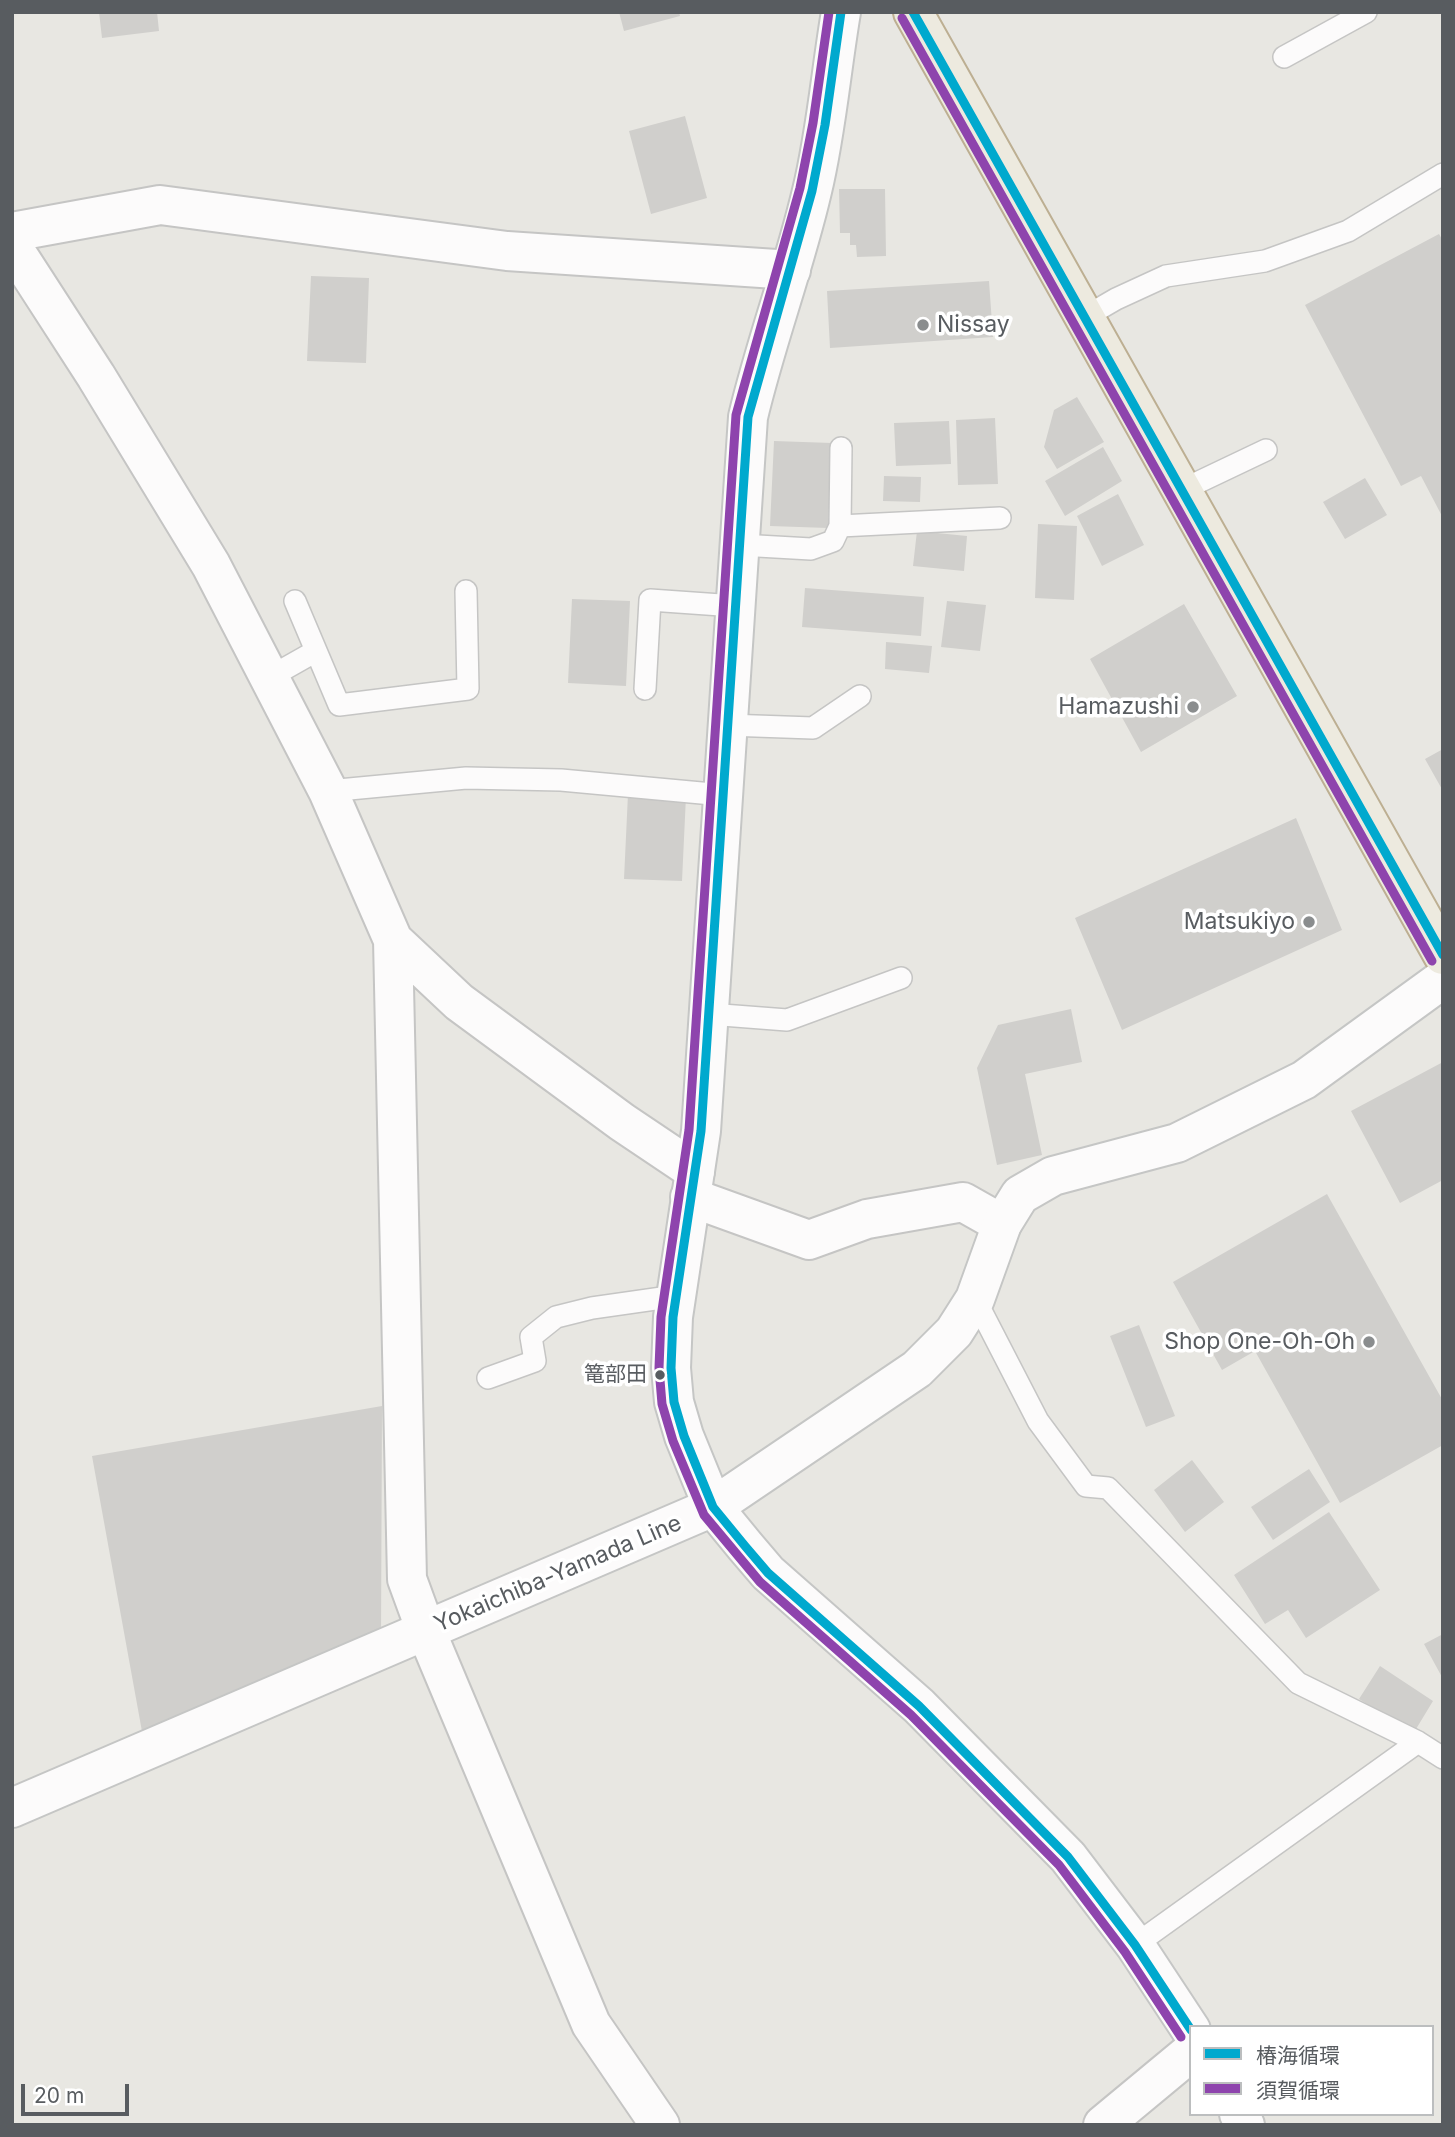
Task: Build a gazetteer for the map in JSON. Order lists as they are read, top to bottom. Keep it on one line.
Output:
{"streets":{"street":["Yokaichiba-Yamada Line"]},"places":["Nissay","Hamazushi","Matsukiyo","Shop One-Oh-Oh","篭部田"],"lines":["transit line 椿海循環","transit line 須賀循環"],"legend":["椿海循環","須賀循環"],"scale_bar":"20 m"}
